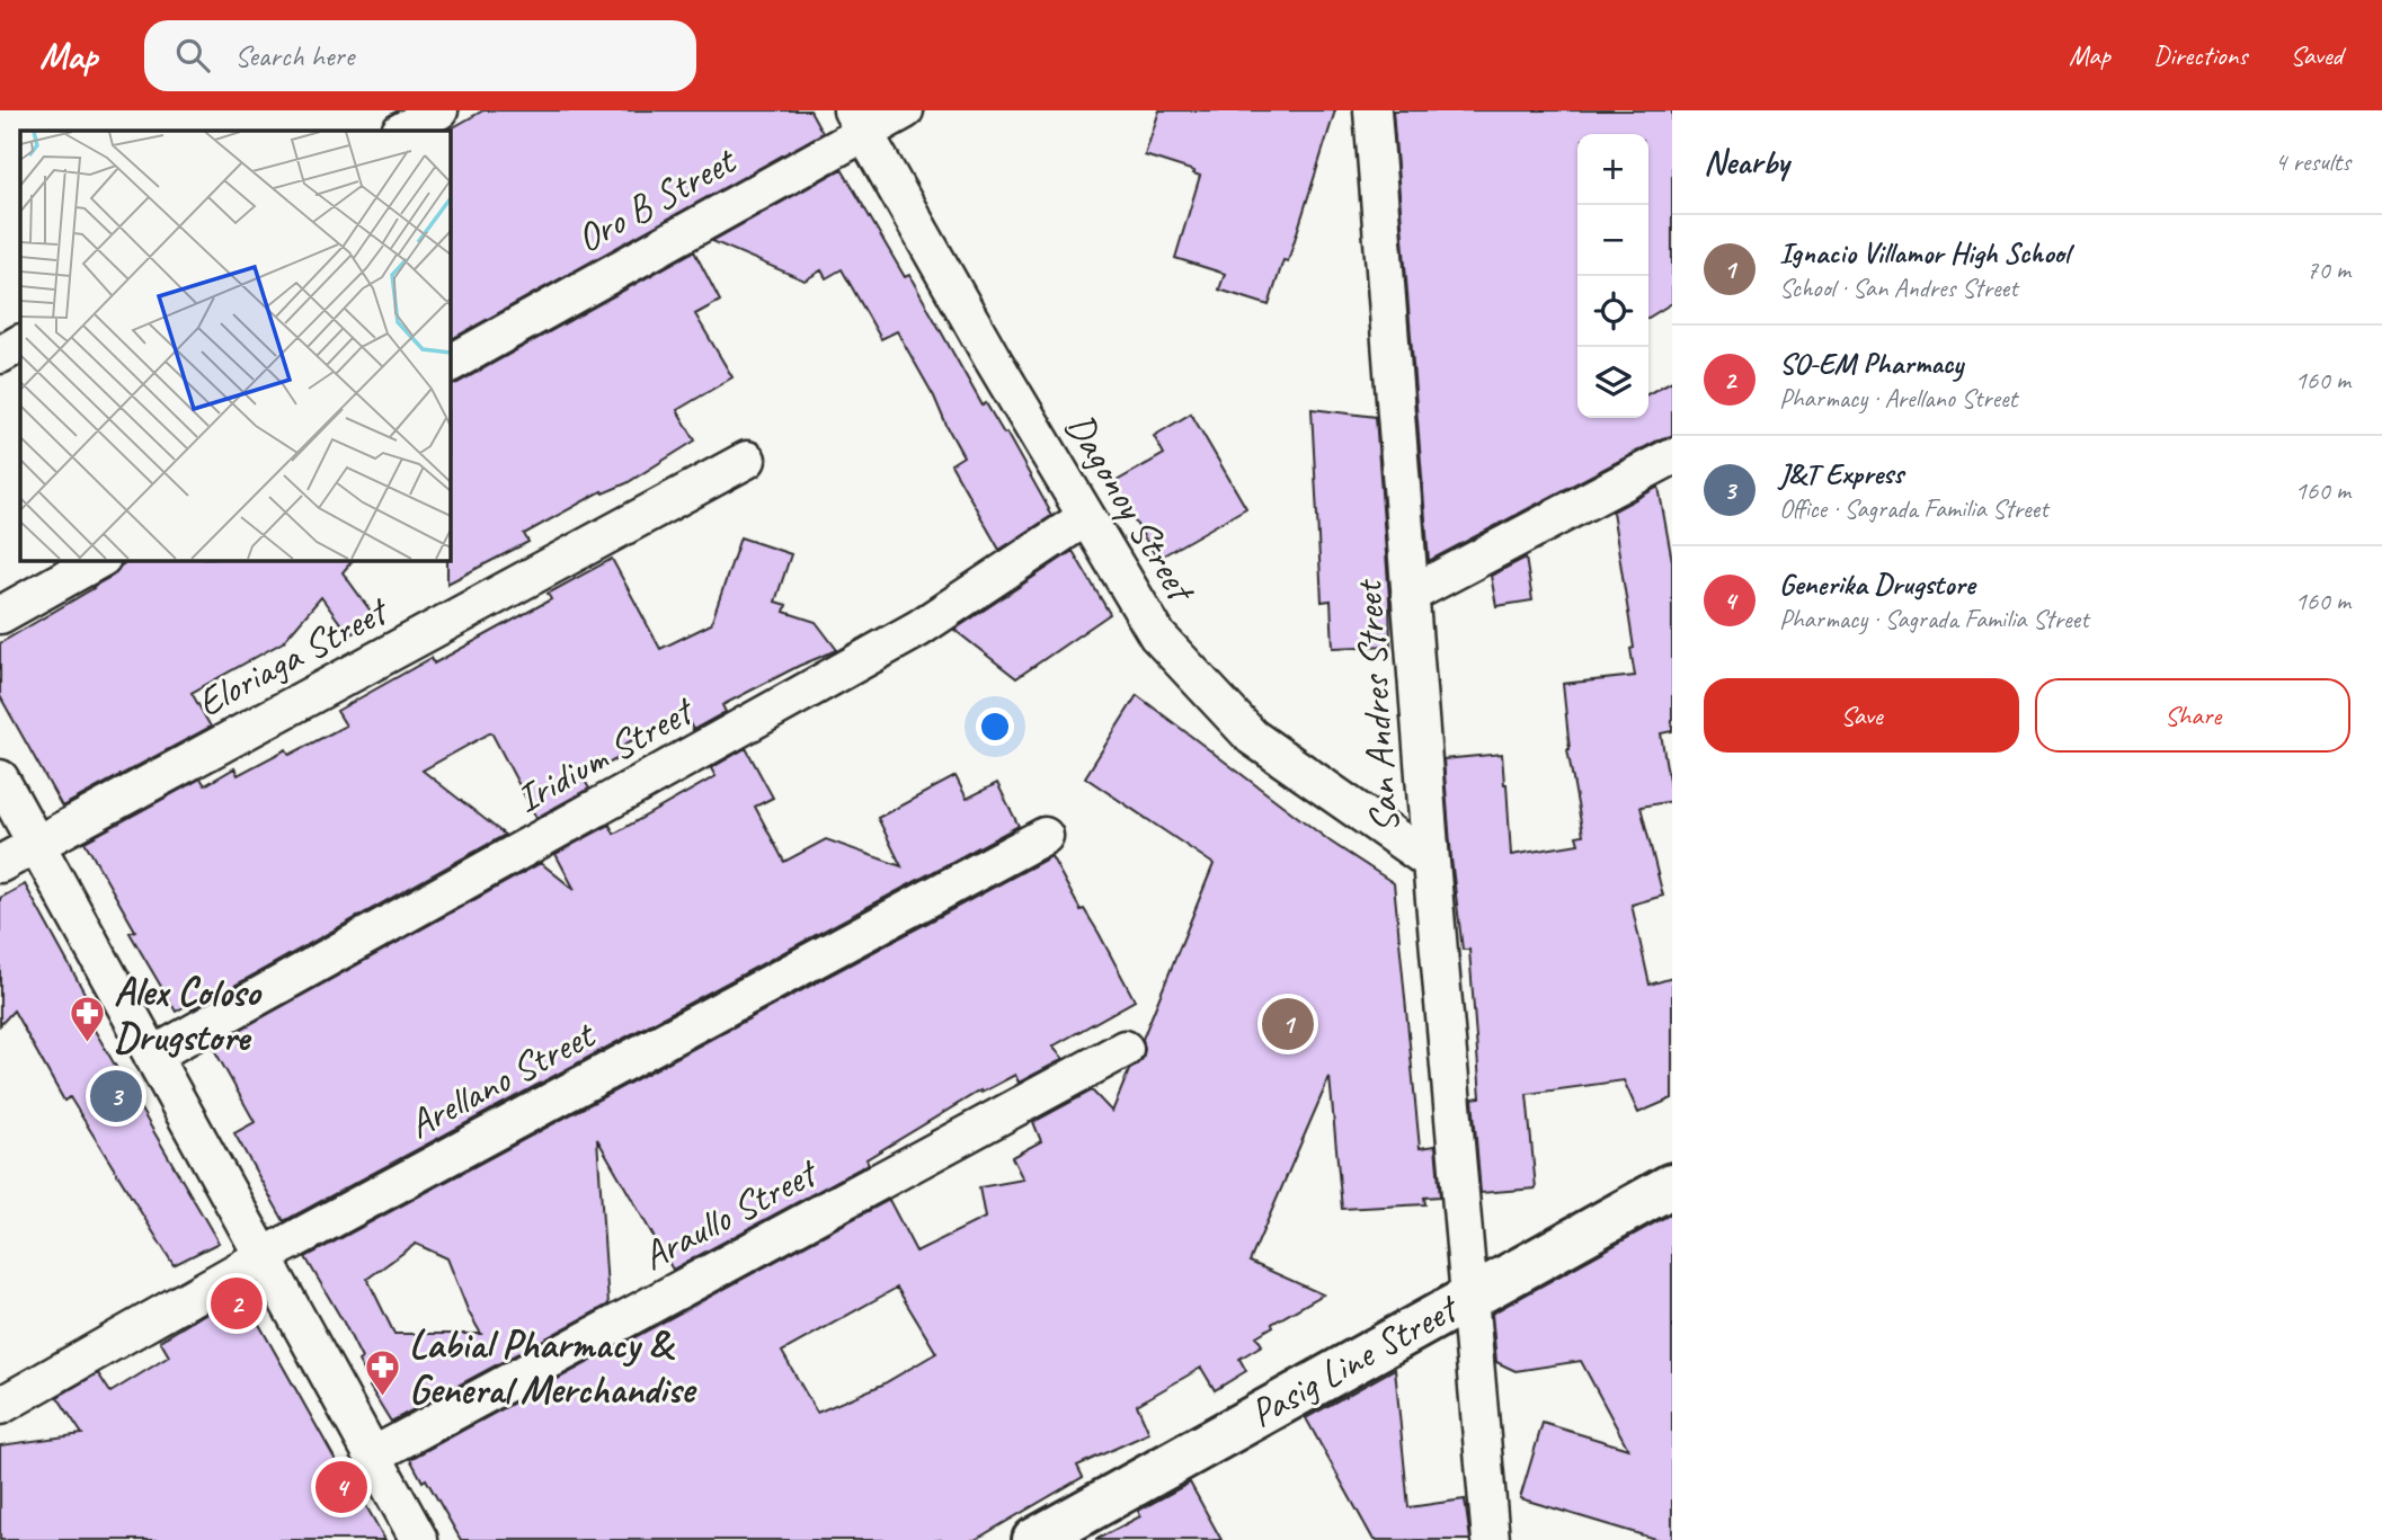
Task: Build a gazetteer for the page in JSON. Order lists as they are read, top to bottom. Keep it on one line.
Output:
{"streets":{"main road":["Pasig Line Street"],"street":["Oro B Street","Dagonoy Street","Eloriaga Street","San Andres Street","Iridium Street","Arellano Street","Araullo Street"]},"crossings":[["Oro B Street","Dagonoy Street"],["Dagonoy Street","San Andres Street"],["Dagonoy Street","Iridium Street"],["San Andres Street","Pasig Line Street"]],"places":{"pharmacy":["Alex Coloso Drugstore","Labial Pharmacy & General Merchandise"]},"page":{"header":"Map","search":"Search here","nav":["Map","Directions","Saved"],"heading":["Nearby","4 results"],"map_buttons":["+","−"],"list":[{"mark":"1","name":"Ignacio Villamor High School","note":"School · San Andres Street","value":"70 m"},{"mark":"2","name":"SO-EM Pharmacy","note":"Pharmacy · Arellano Street","value":"160 m"},{"mark":"3","name":"J&T Express","note":"Office · Sagrada Familia Street","value":"160 m"},{"mark":"4","name":"Generika Drugstore","note":"Pharmacy · Sagrada Familia Street","value":"160 m"}],"buttons":["Save","Share"],"pins":["1","3","2","4"]}}
